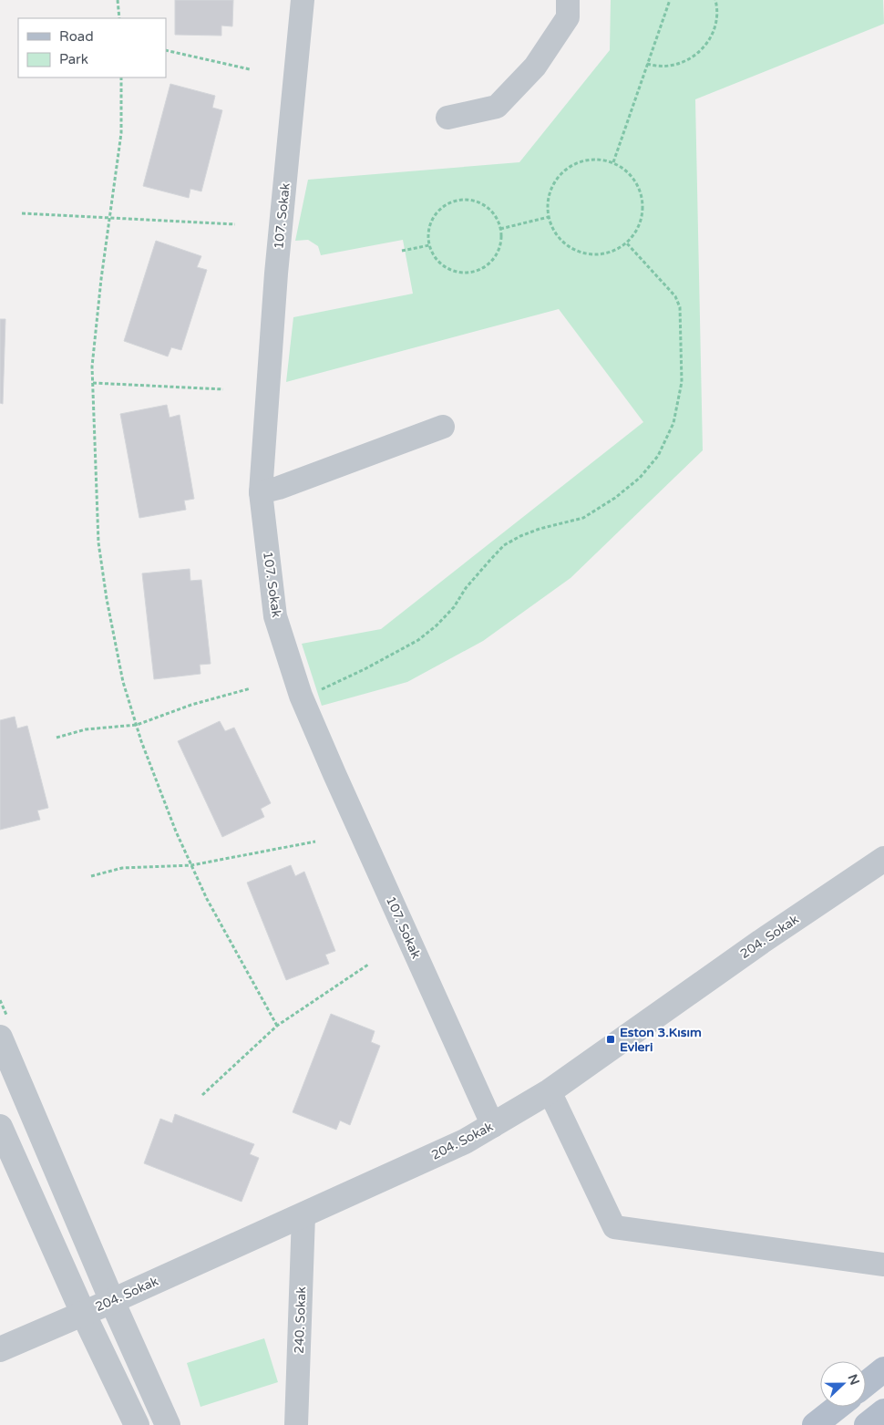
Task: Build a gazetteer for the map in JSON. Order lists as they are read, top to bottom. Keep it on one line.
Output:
{"streets":{"street":["107. Sokak","204. Sokak","240. Sokak"]},"crossings":[["107. Sokak","204. Sokak"],["204. Sokak","240. Sokak"]],"places":{"transit":["Eston 3.Kısım Evleri"]},"legend":["Road","Park"],"north":"right"}
